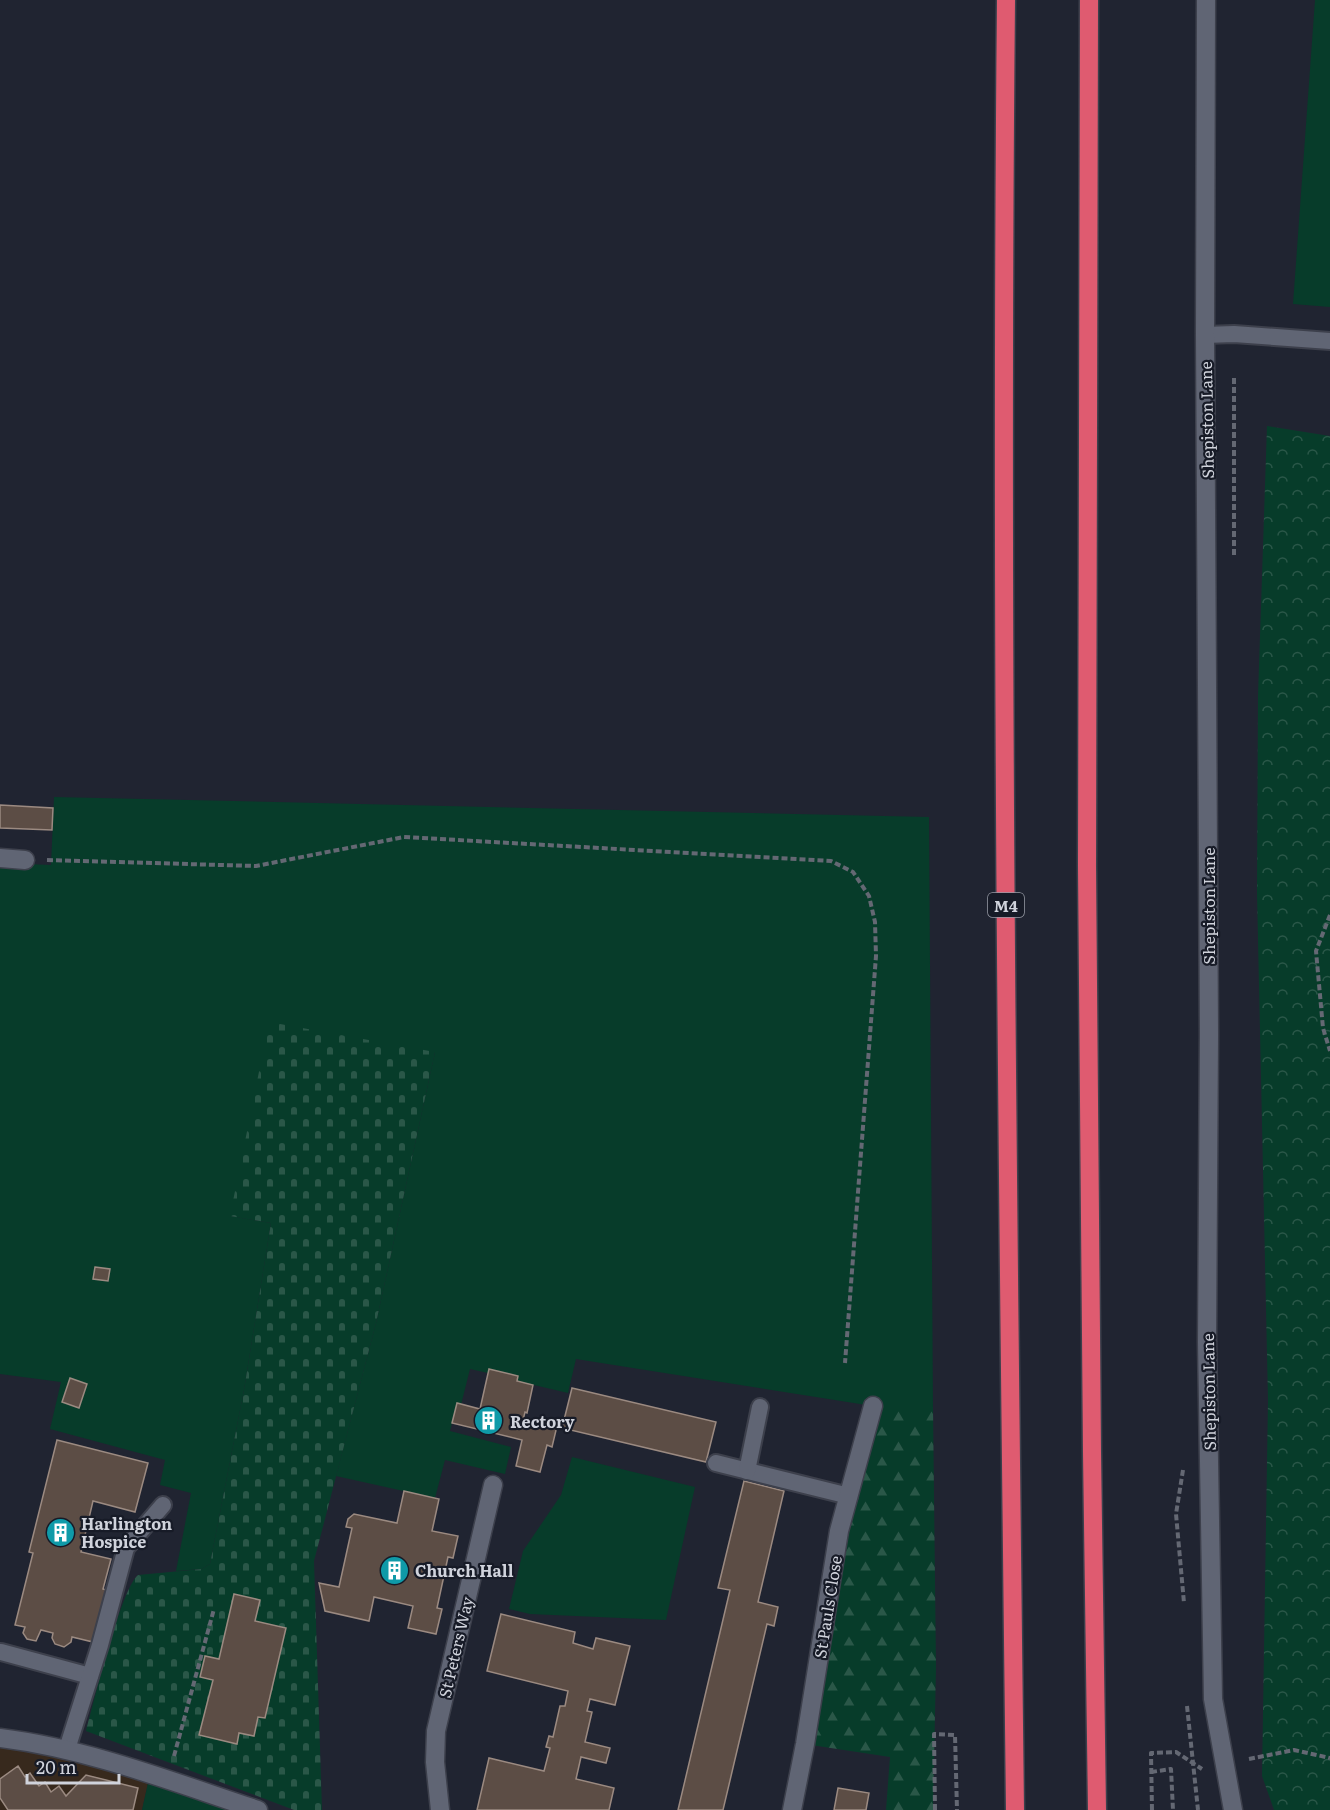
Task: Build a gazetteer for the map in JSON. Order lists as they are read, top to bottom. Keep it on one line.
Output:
{"streets":{"highway":["M4"],"street":["Shepiston Lane","St Pauls Close","St Peters Way"]},"places":{"building":["Rectory","Harlington Hospice","Church Hall"]},"scale_bar":"20 m"}
